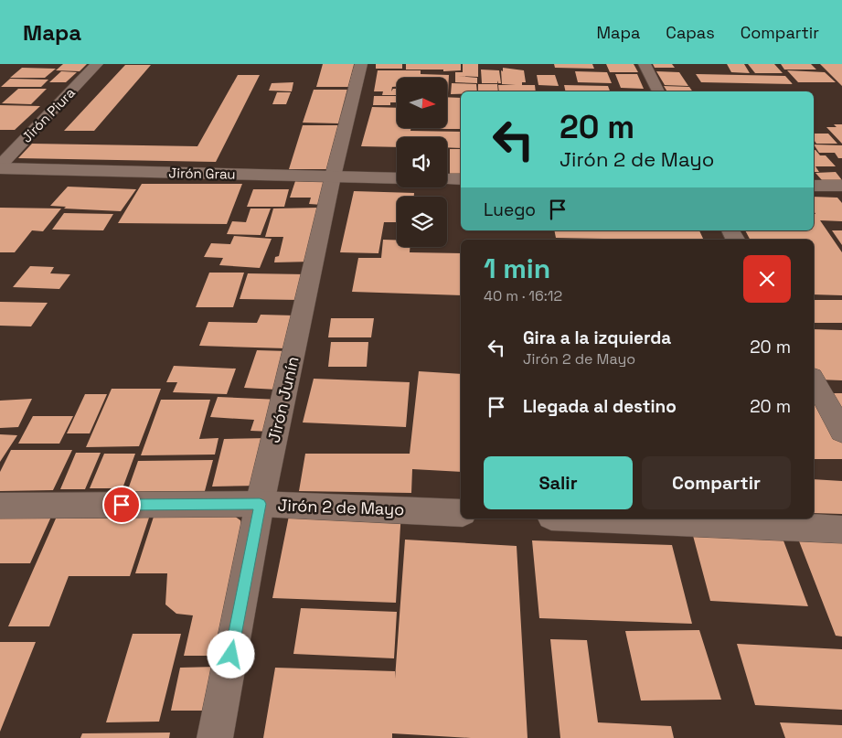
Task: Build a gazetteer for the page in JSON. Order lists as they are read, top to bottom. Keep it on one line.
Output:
{"streets":{"street":["Jirón Piura","Jirón Grau","Jirón Junín","Jirón 2 de Mayo"]},"crossings":[["Jirón Piura","Jirón Grau"],["Jirón Grau","Jirón Junín"],["Jirón Junín","Jirón 2 de Mayo"]],"north":"right","page":{"header":"Mapa","nav":["Mapa","Capas","Compartir"],"turn":["20 m","Jirón 2 de Mayo"],"then":"Luego","heading":["1 min","40 m · 16:12"],"list":[{"name":"Gira a la izquierda","note":"Jirón 2 de Mayo","value":"20 m"},{"name":"Llegada al destino","value":"20 m"}],"buttons":["Salir","Compartir"]}}
